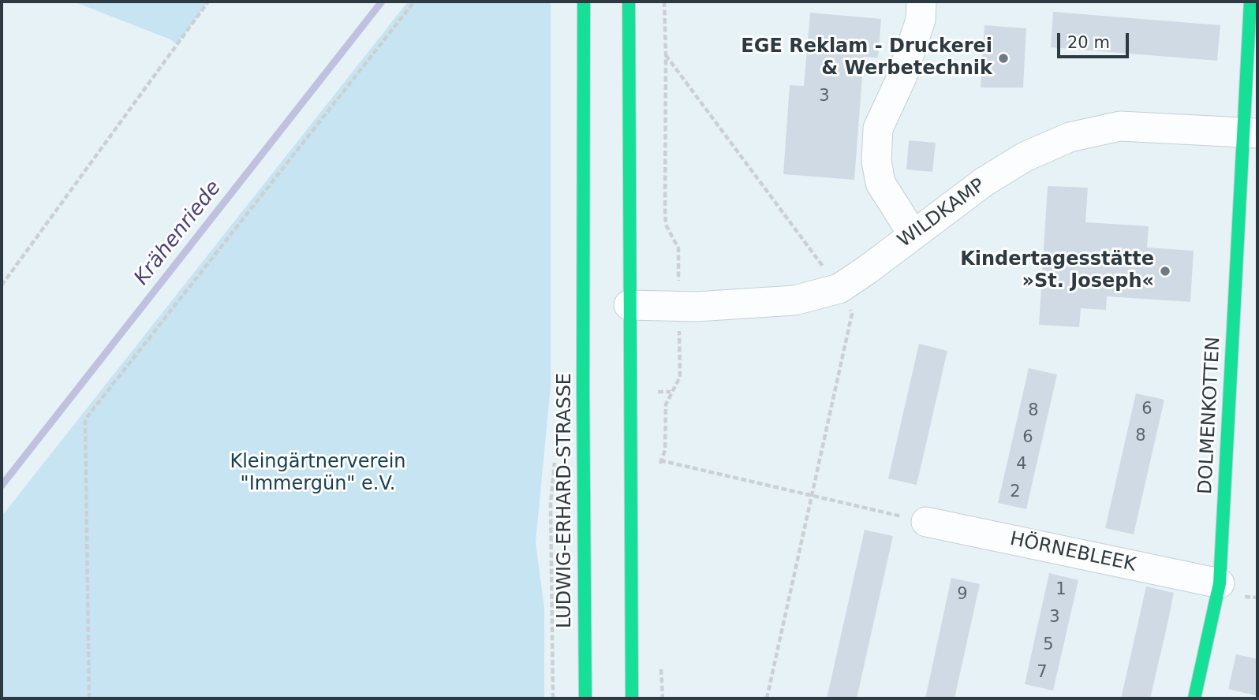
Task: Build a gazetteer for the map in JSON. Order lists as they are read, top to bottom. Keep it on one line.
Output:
{"streets":{"main road":["DOLMENKOTTEN","LUDWIG-ERHARD-STRASSE"],"street":["WILDKAMP","HÖRNEBLEEK"]},"crossings":[["WILDKAMP","DOLMENKOTTEN"],["DOLMENKOTTEN","HÖRNEBLEEK"]],"water":["Krähenriede"],"parks":["Kleingärtnerverein \"Immergün\" e.V."],"places":["EGE Reklam - Druckerei & Werbetechnik","Kindertagesstätte »St. Joseph«"],"house_numbers":["3","6","8","8","6","4","2","1","9","3","5","7"],"scale_bar":"20 m"}
